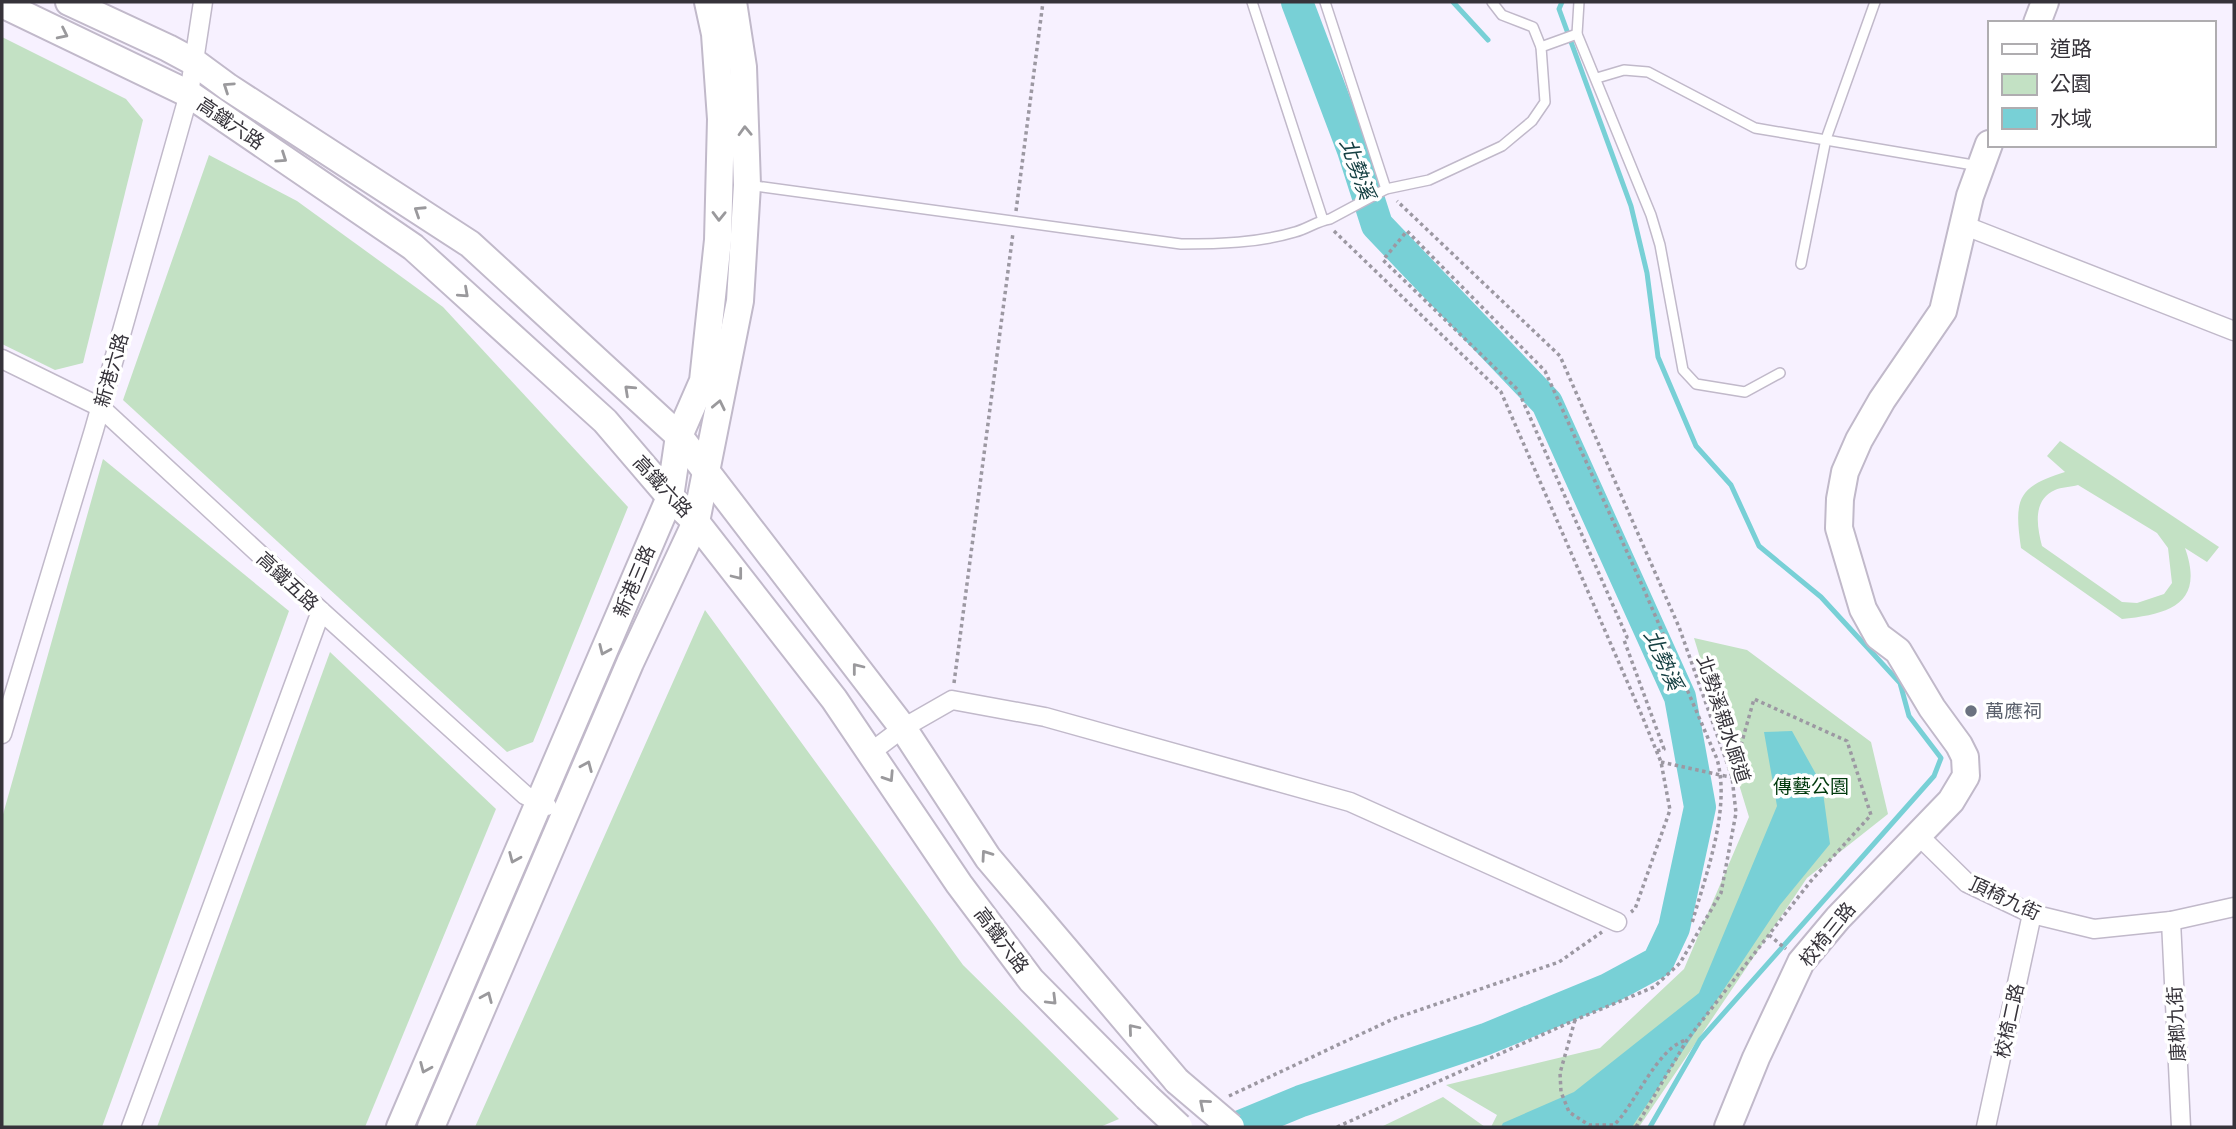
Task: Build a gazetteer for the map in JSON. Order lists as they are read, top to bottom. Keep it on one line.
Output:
{"streets":{"street":["高鐵六路","新港六路","高鐵五路","新港三路","頂椅九街","校椅三路","校椅二路","康榔九街"],"path":["北勢溪親水廊道"]},"crossings":[["高鐵六路","新港六路"],["高鐵六路","新港三路"],["新港六路","高鐵五路"],["高鐵五路","新港三路"],["頂椅九街","校椅三路"],["頂椅九街","校椅二路"],["頂椅九街","康榔九街"]],"water":["北勢溪"],"parks":["傳藝公園"],"places":["萬應祠"],"legend":["道路","公園","水域"]}
